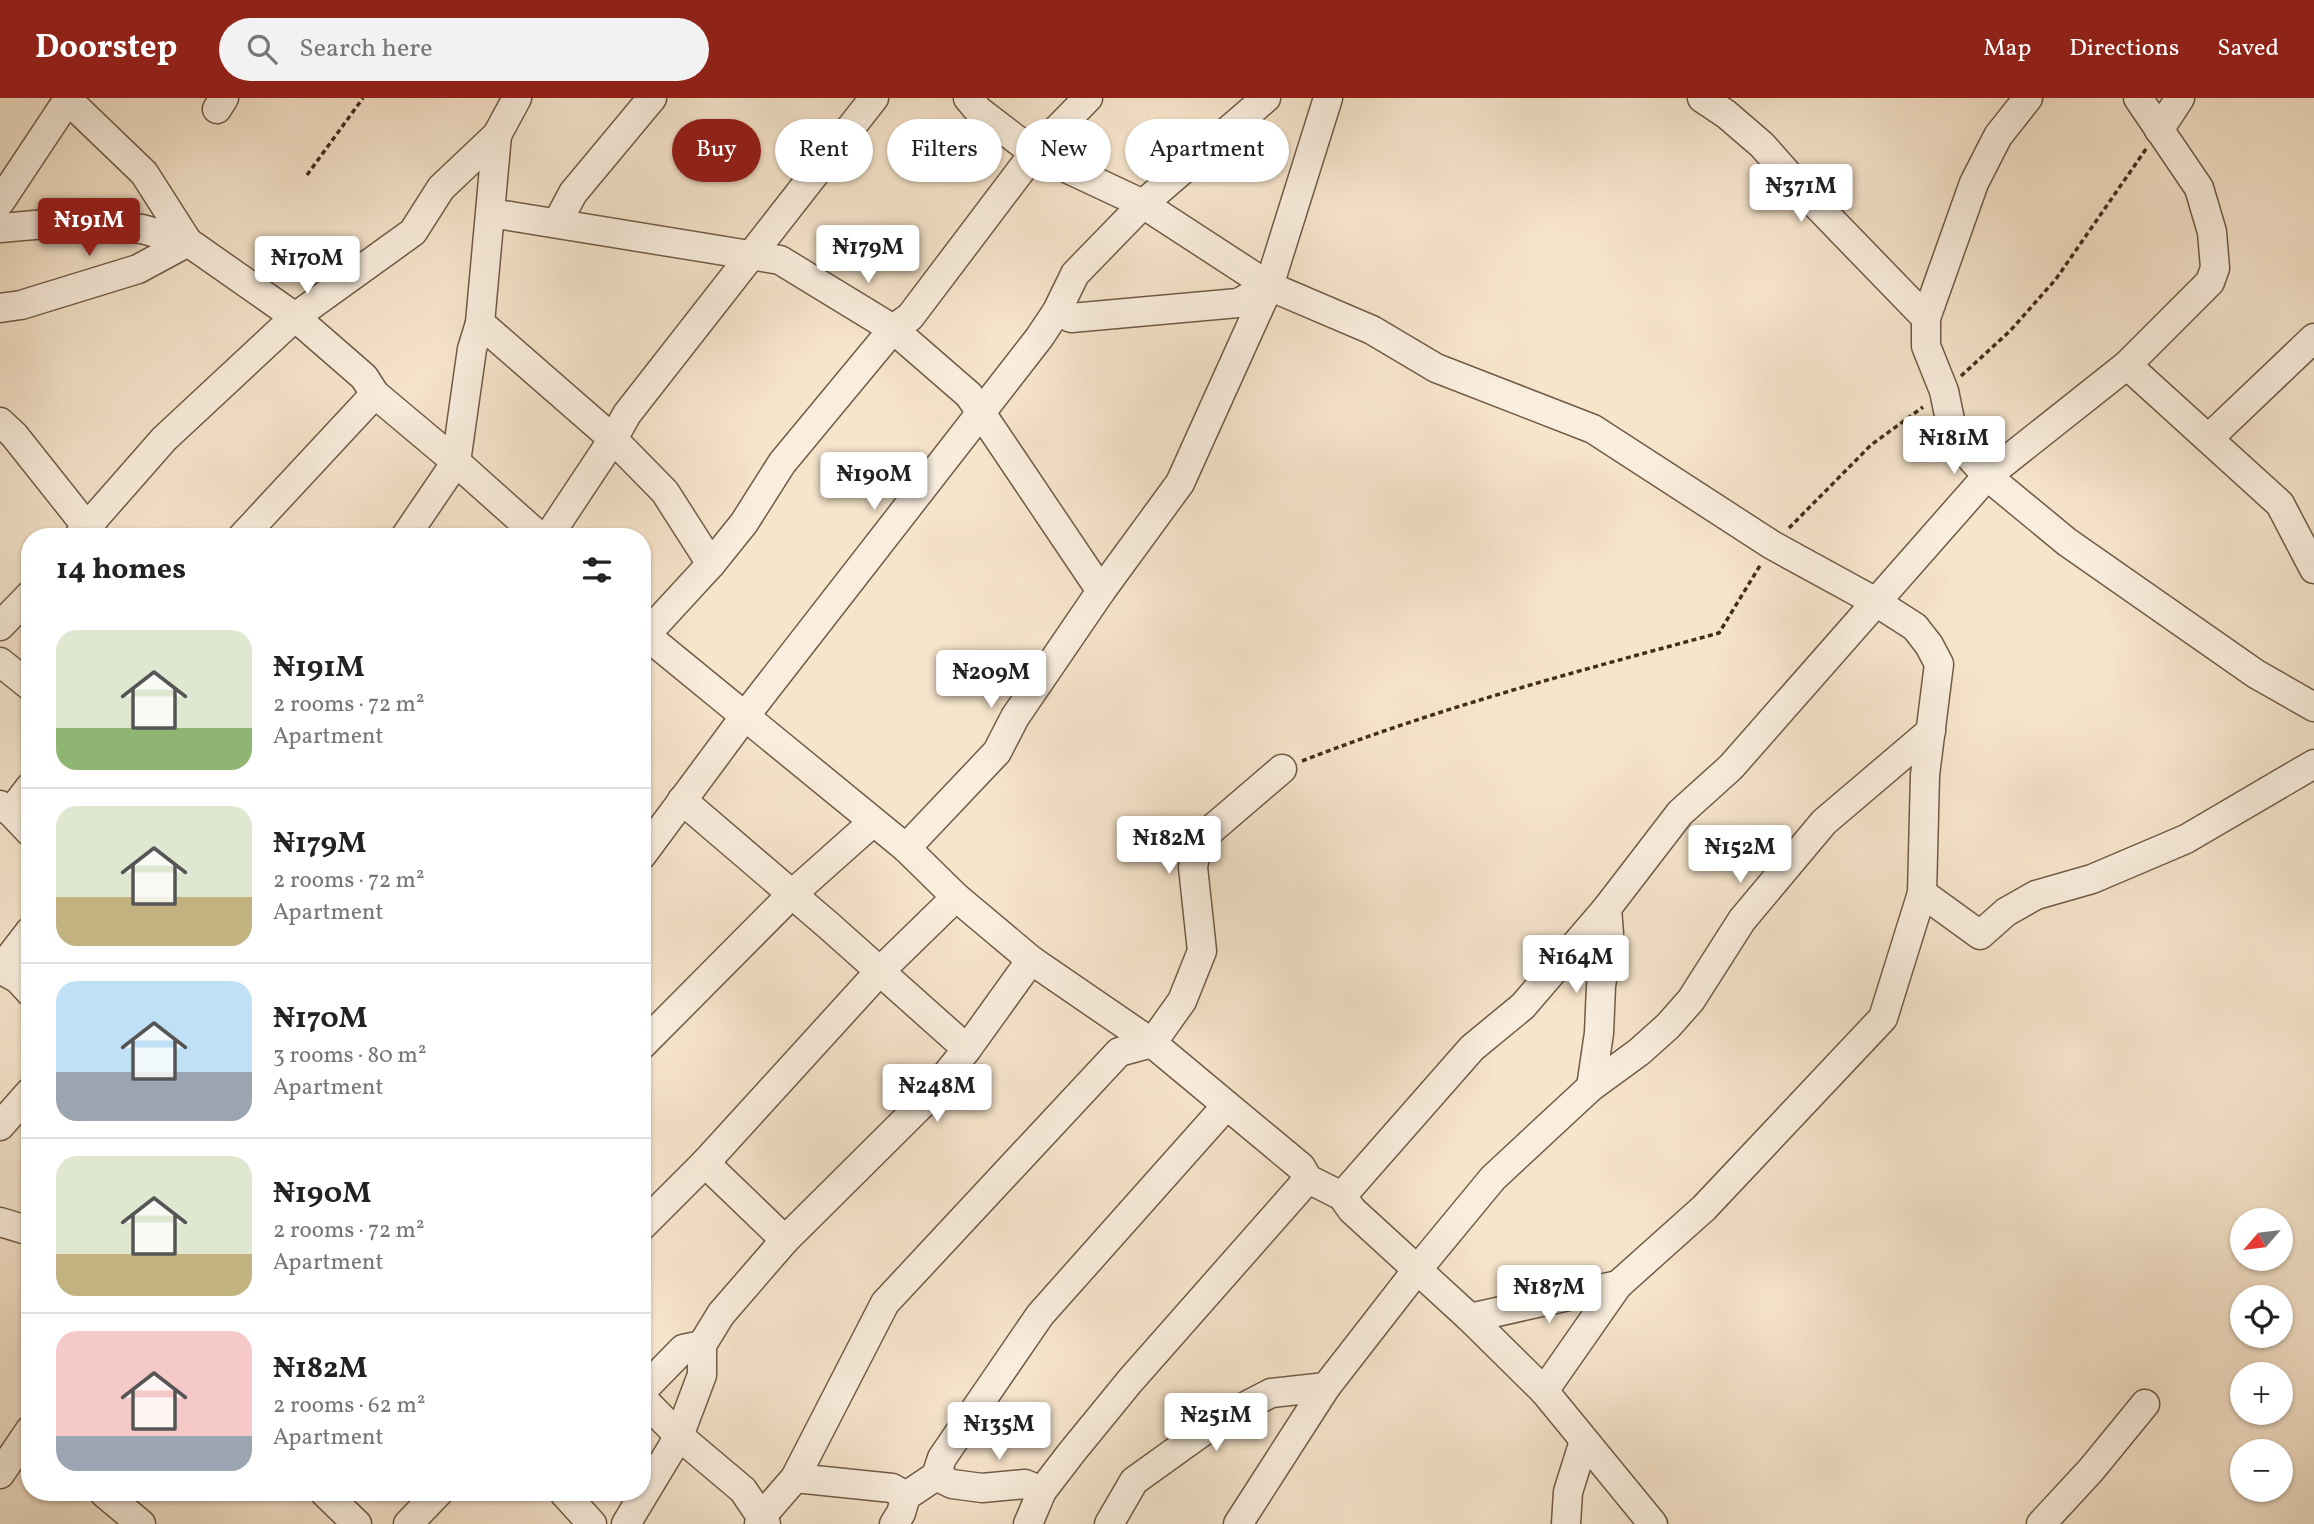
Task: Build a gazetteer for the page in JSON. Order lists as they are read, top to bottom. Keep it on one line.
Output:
{"north":"bottom left","page":{"header":"Doorstep","search":"Search here","nav":["Map","Directions","Saved"],"chip":["Buy","Rent","Filters","New","Apartment"],"price":["₦371M","₦191M","₦179M","₦170M","₦181M","₦190M","₦209M","₦182M","₦152M","₦164M","₦248M","₦187M","₦251M","₦135M"],"heading":"14 homes","list":[{"name":"₦191M","note":"2 rooms · 72 m² · Apartment"},{"name":"₦179M","note":"2 rooms · 72 m² · Apartment"},{"name":"₦170M","note":"3 rooms · 80 m² · Apartment"},{"name":"₦190M","note":"2 rooms · 72 m² · Apartment"},{"name":"₦182M","note":"2 rooms · 62 m² · Apartment"}],"map_buttons":["+","−"]}}
